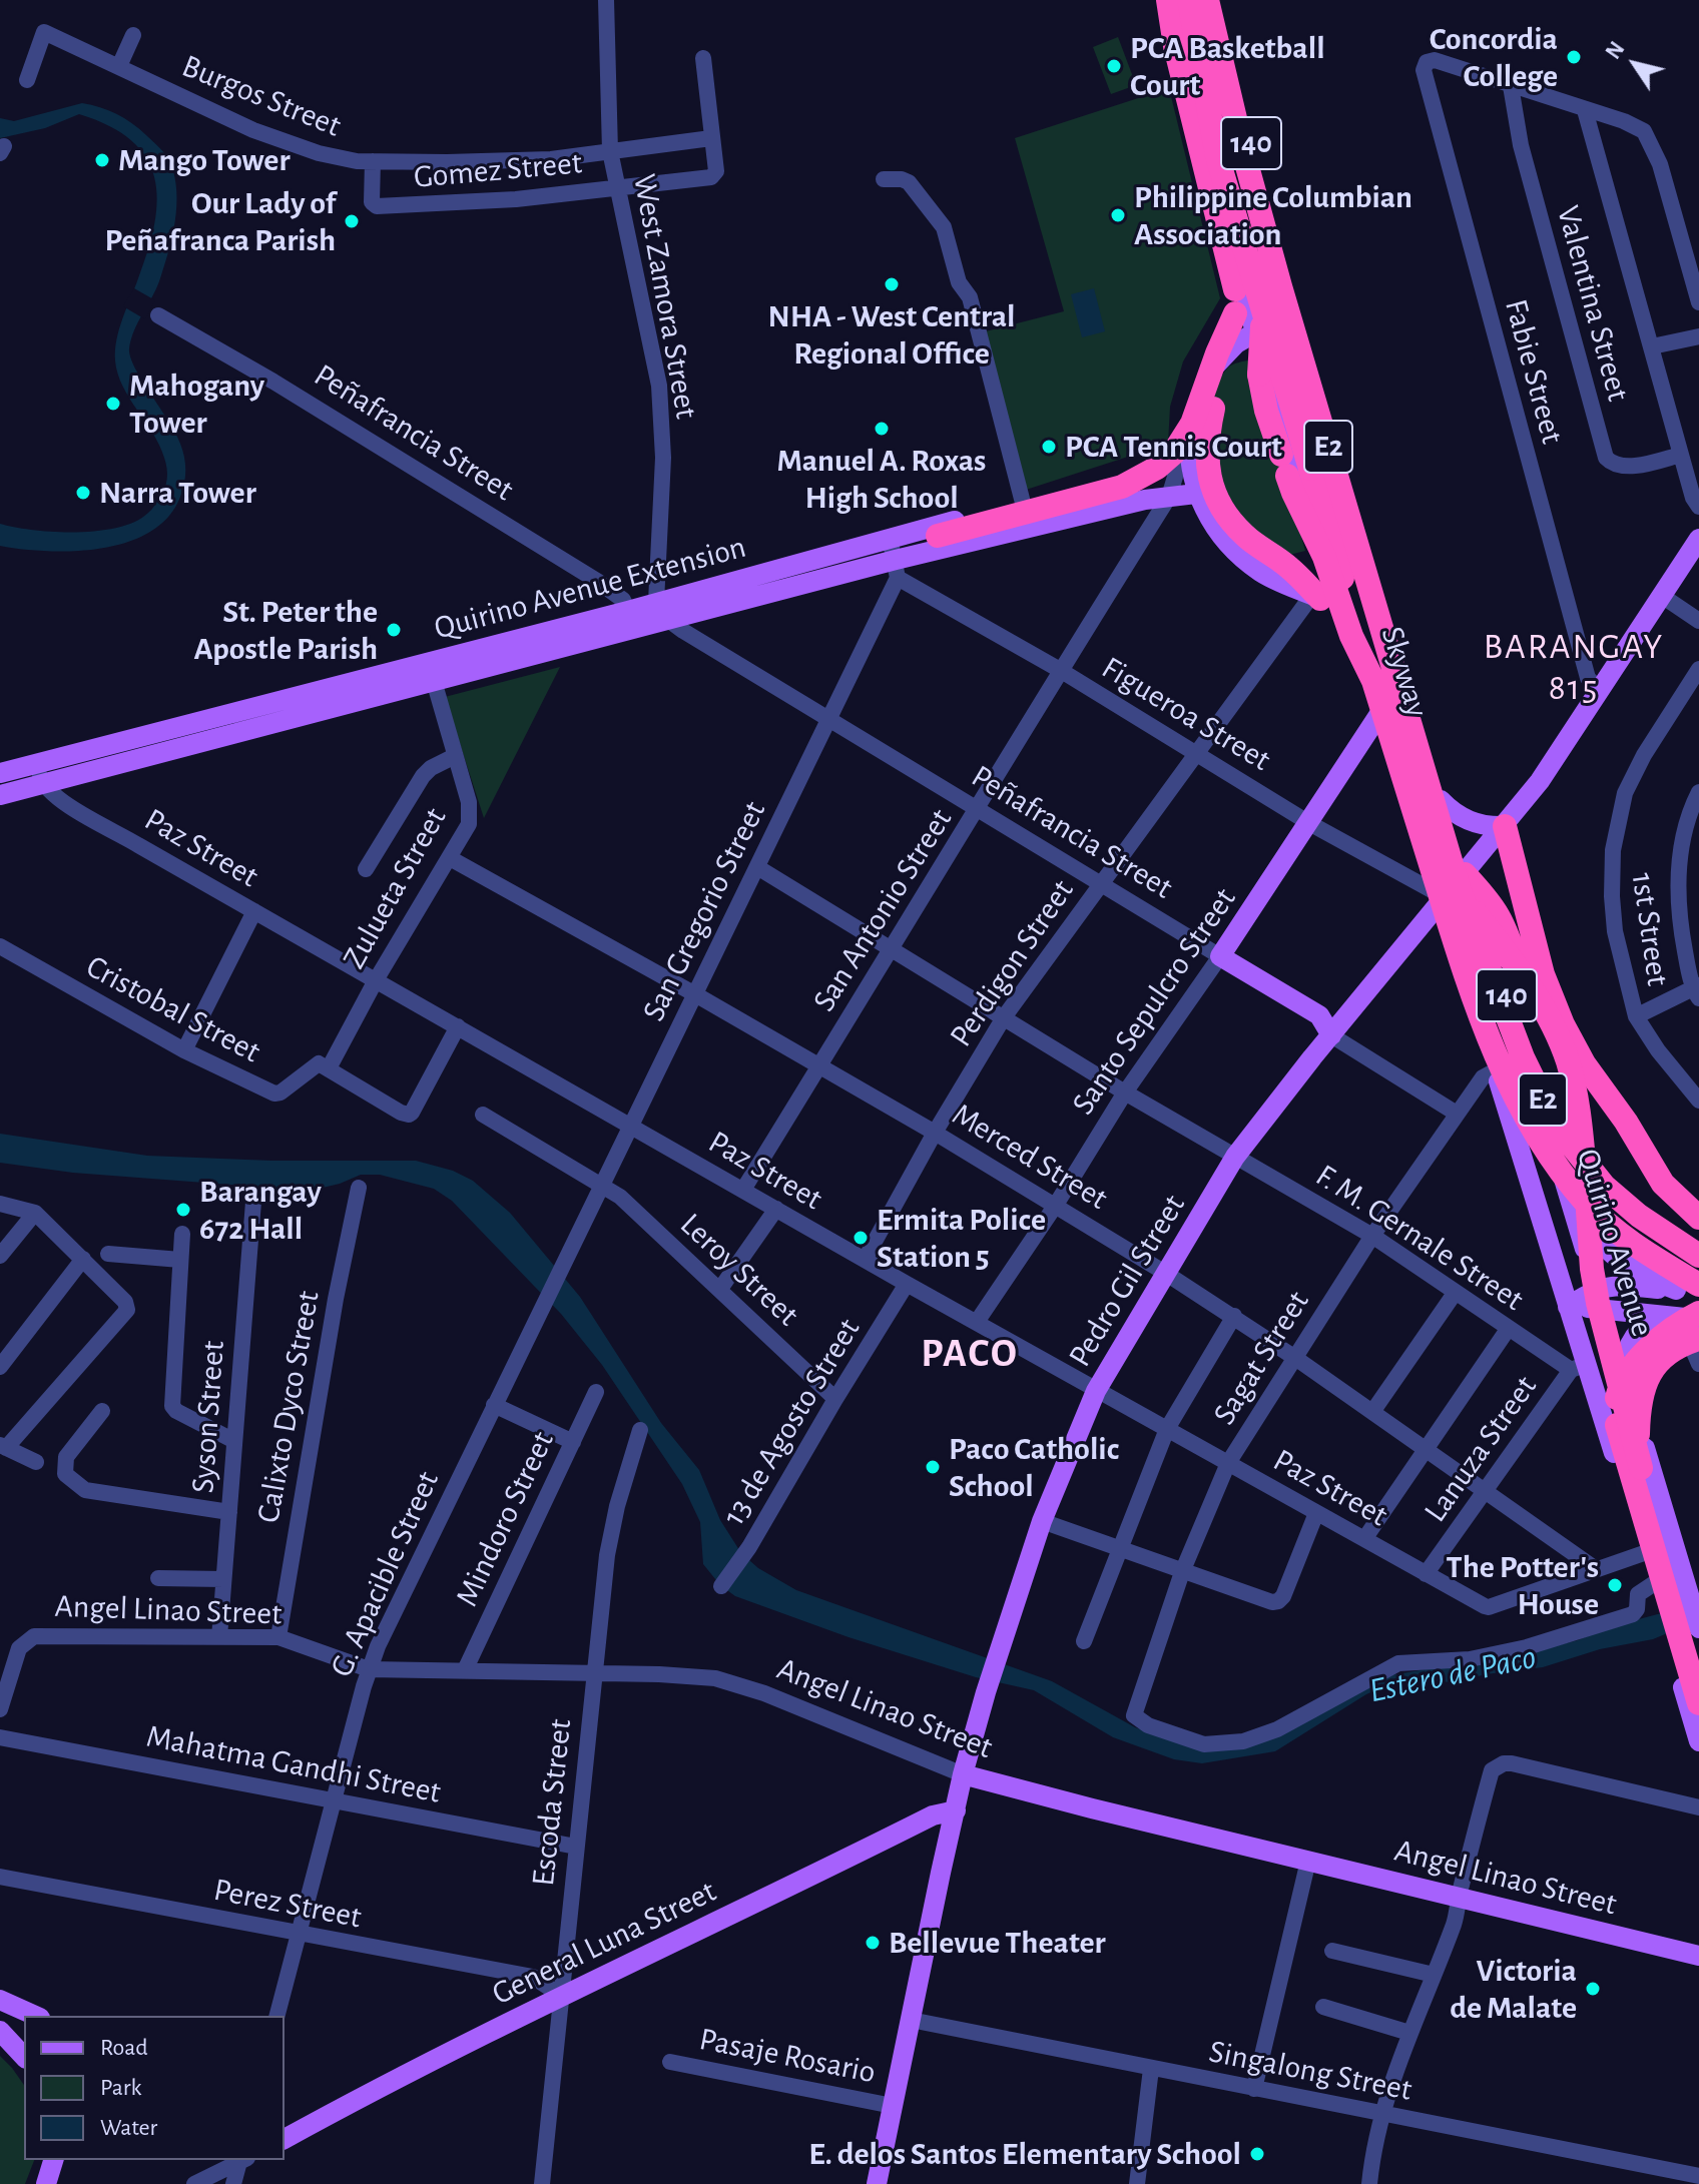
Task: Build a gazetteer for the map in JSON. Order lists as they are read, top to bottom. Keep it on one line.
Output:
{"streets":{"highway":["E2","Skyway"],"main road":["140","Peñafrancia Street","Quirino Avenue Extension","Santo Sepulcro Street","Quirino Avenue","Pedro Gil Street","Angel Linao Street","General Luna Street"],"street":["Burgos Street","Gomez Street","West Zamora Street","Valentina Street","Fabie Street","Figueroa Street","Paz Street","Zulueta Street","San Antonio Street","San Gregorio Street","1st Street","Perdigon Street","Cristobal Street","Merced Street","F. M. Gernale Street","Leroy Street","Sagat Street","Calixto Dyco Street","Syson Street","13 de Agosto Street","Lanuza Street","Mindoro Street","G. Apacible Street","Mahatma Gandhi Street","Escoda Street","Perez Street","Pasaje Rosario","Singalong Street"]},"crossings":[["Burgos Street","Gomez Street"],["Burgos Street","West Zamora Street"],["Gomez Street","West Zamora Street"],["West Zamora Street","Peñafrancia Street"],["West Zamora Street","Quirino Avenue Extension"],["Valentina Street","Fabie Street"],["Fabie Street","Pedro Gil Street"],["Peñafrancia Street","Quirino Avenue Extension"],["Peñafrancia Street","San Antonio Street"],["Peñafrancia Street","San Gregorio Street"],["Peñafrancia Street","Perdigon Street"],["Peñafrancia Street","Santo Sepulcro Street"],["Peñafrancia Street","Pedro Gil Street"],["Peñafrancia Street","Sagat Street"],["Quirino Avenue Extension","Figueroa Street"],["Quirino Avenue Extension","Paz Street"],["Quirino Avenue Extension","Zulueta Street"],["Quirino Avenue Extension","San Antonio Street"],["Quirino Avenue Extension","San Gregorio Street"],["Skyway","Figueroa Street"],["Skyway","Quirino Avenue"],["Skyway","Pedro Gil Street"],["Figueroa Street","San Antonio Street"],["Figueroa Street","San Gregorio Street"],["Figueroa Street","Perdigon Street"],["Figueroa Street","Santo Sepulcro Street"],["Figueroa Street","Quirino Avenue"],["Figueroa Street","Pedro Gil Street"],["Paz Street","Zulueta Street"],["Paz Street","San Antonio Street"],["Paz Street","San Gregorio Street"],["Paz Street","Perdigon Street"],["Paz Street","Santo Sepulcro Street"],["Paz Street","Merced Street"],["Paz Street","Pedro Gil Street"],["Paz Street","Sagat Street"],["Paz Street","13 de Agosto Street"],["Paz Street","Lanuza Street"],["Zulueta Street","Cristobal Street"],["Zulueta Street","Merced Street"],["San Antonio Street","Merced Street"],["San Antonio Street","F. M. Gernale Street"],["San Gregorio Street","Merced Street"],["San Gregorio Street","F. M. Gernale Street"],["San Gregorio Street","Leroy Street"],["San Gregorio Street","G. Apacible Street"],["Perdigon Street","Merced Street"],["Perdigon Street","F. M. Gernale Street"],["Perdigon Street","Quirino Avenue"],["Santo Sepulcro Street","Merced Street"],["Santo Sepulcro Street","F. M. Gernale Street"],["Santo Sepulcro Street","Quirino Avenue"],["Merced Street","Pedro Gil Street"],["Merced Street","Sagat Street"],["Merced Street","Lanuza Street"],["F. M. Gernale Street","Quirino Avenue"],["F. M. Gernale Street","Pedro Gil Street"],["F. M. Gernale Street","Sagat Street"],["F. M. Gernale Street","Lanuza Street"],["Quirino Avenue","Pedro Gil Street"],["Quirino Avenue","Sagat Street"],["Quirino Avenue","Lanuza Street"],["Leroy Street","13 de Agosto Street"],["Pedro Gil Street","Angel Linao Street"],["Pedro Gil Street","General Luna Street"],["Pedro Gil Street","Pasaje Rosario"],["Pedro Gil Street","Singalong Street"],["Calixto Dyco Street","Angel Linao Street"],["Syson Street","Angel Linao Street"],["Mindoro Street","Angel Linao Street"],["G. Apacible Street","Angel Linao Street"],["G. Apacible Street","Mahatma Gandhi Street"],["G. Apacible Street","Perez Street"],["Angel Linao Street","Escoda Street"],["Mahatma Gandhi Street","Escoda Street"],["Escoda Street","Perez Street"],["Escoda Street","General Luna Street"],["Perez Street","General Luna Street"]],"districts":["BARANGAY 815","PACO"],"water":["Estero de Paco"],"places":["Concordia College","PCA Basketball Court","Mango Tower","Philippine Columbian Association","Our Lady of Peñafranca Parish","NHA - West Central Regional Office","Mahogany Tower","Manuel A. Roxas High School","PCA Tennis Court","Narra Tower","St. Peter the Apostle Parish","Barangay 672 Hall","Ermita Police Station 5","Paco Catholic School","The Potter's House","Bellevue Theater","Victoria de Malate","E. delos Santos Elementary School"],"legend":["Road","Park","Water"],"north":"top left"}
